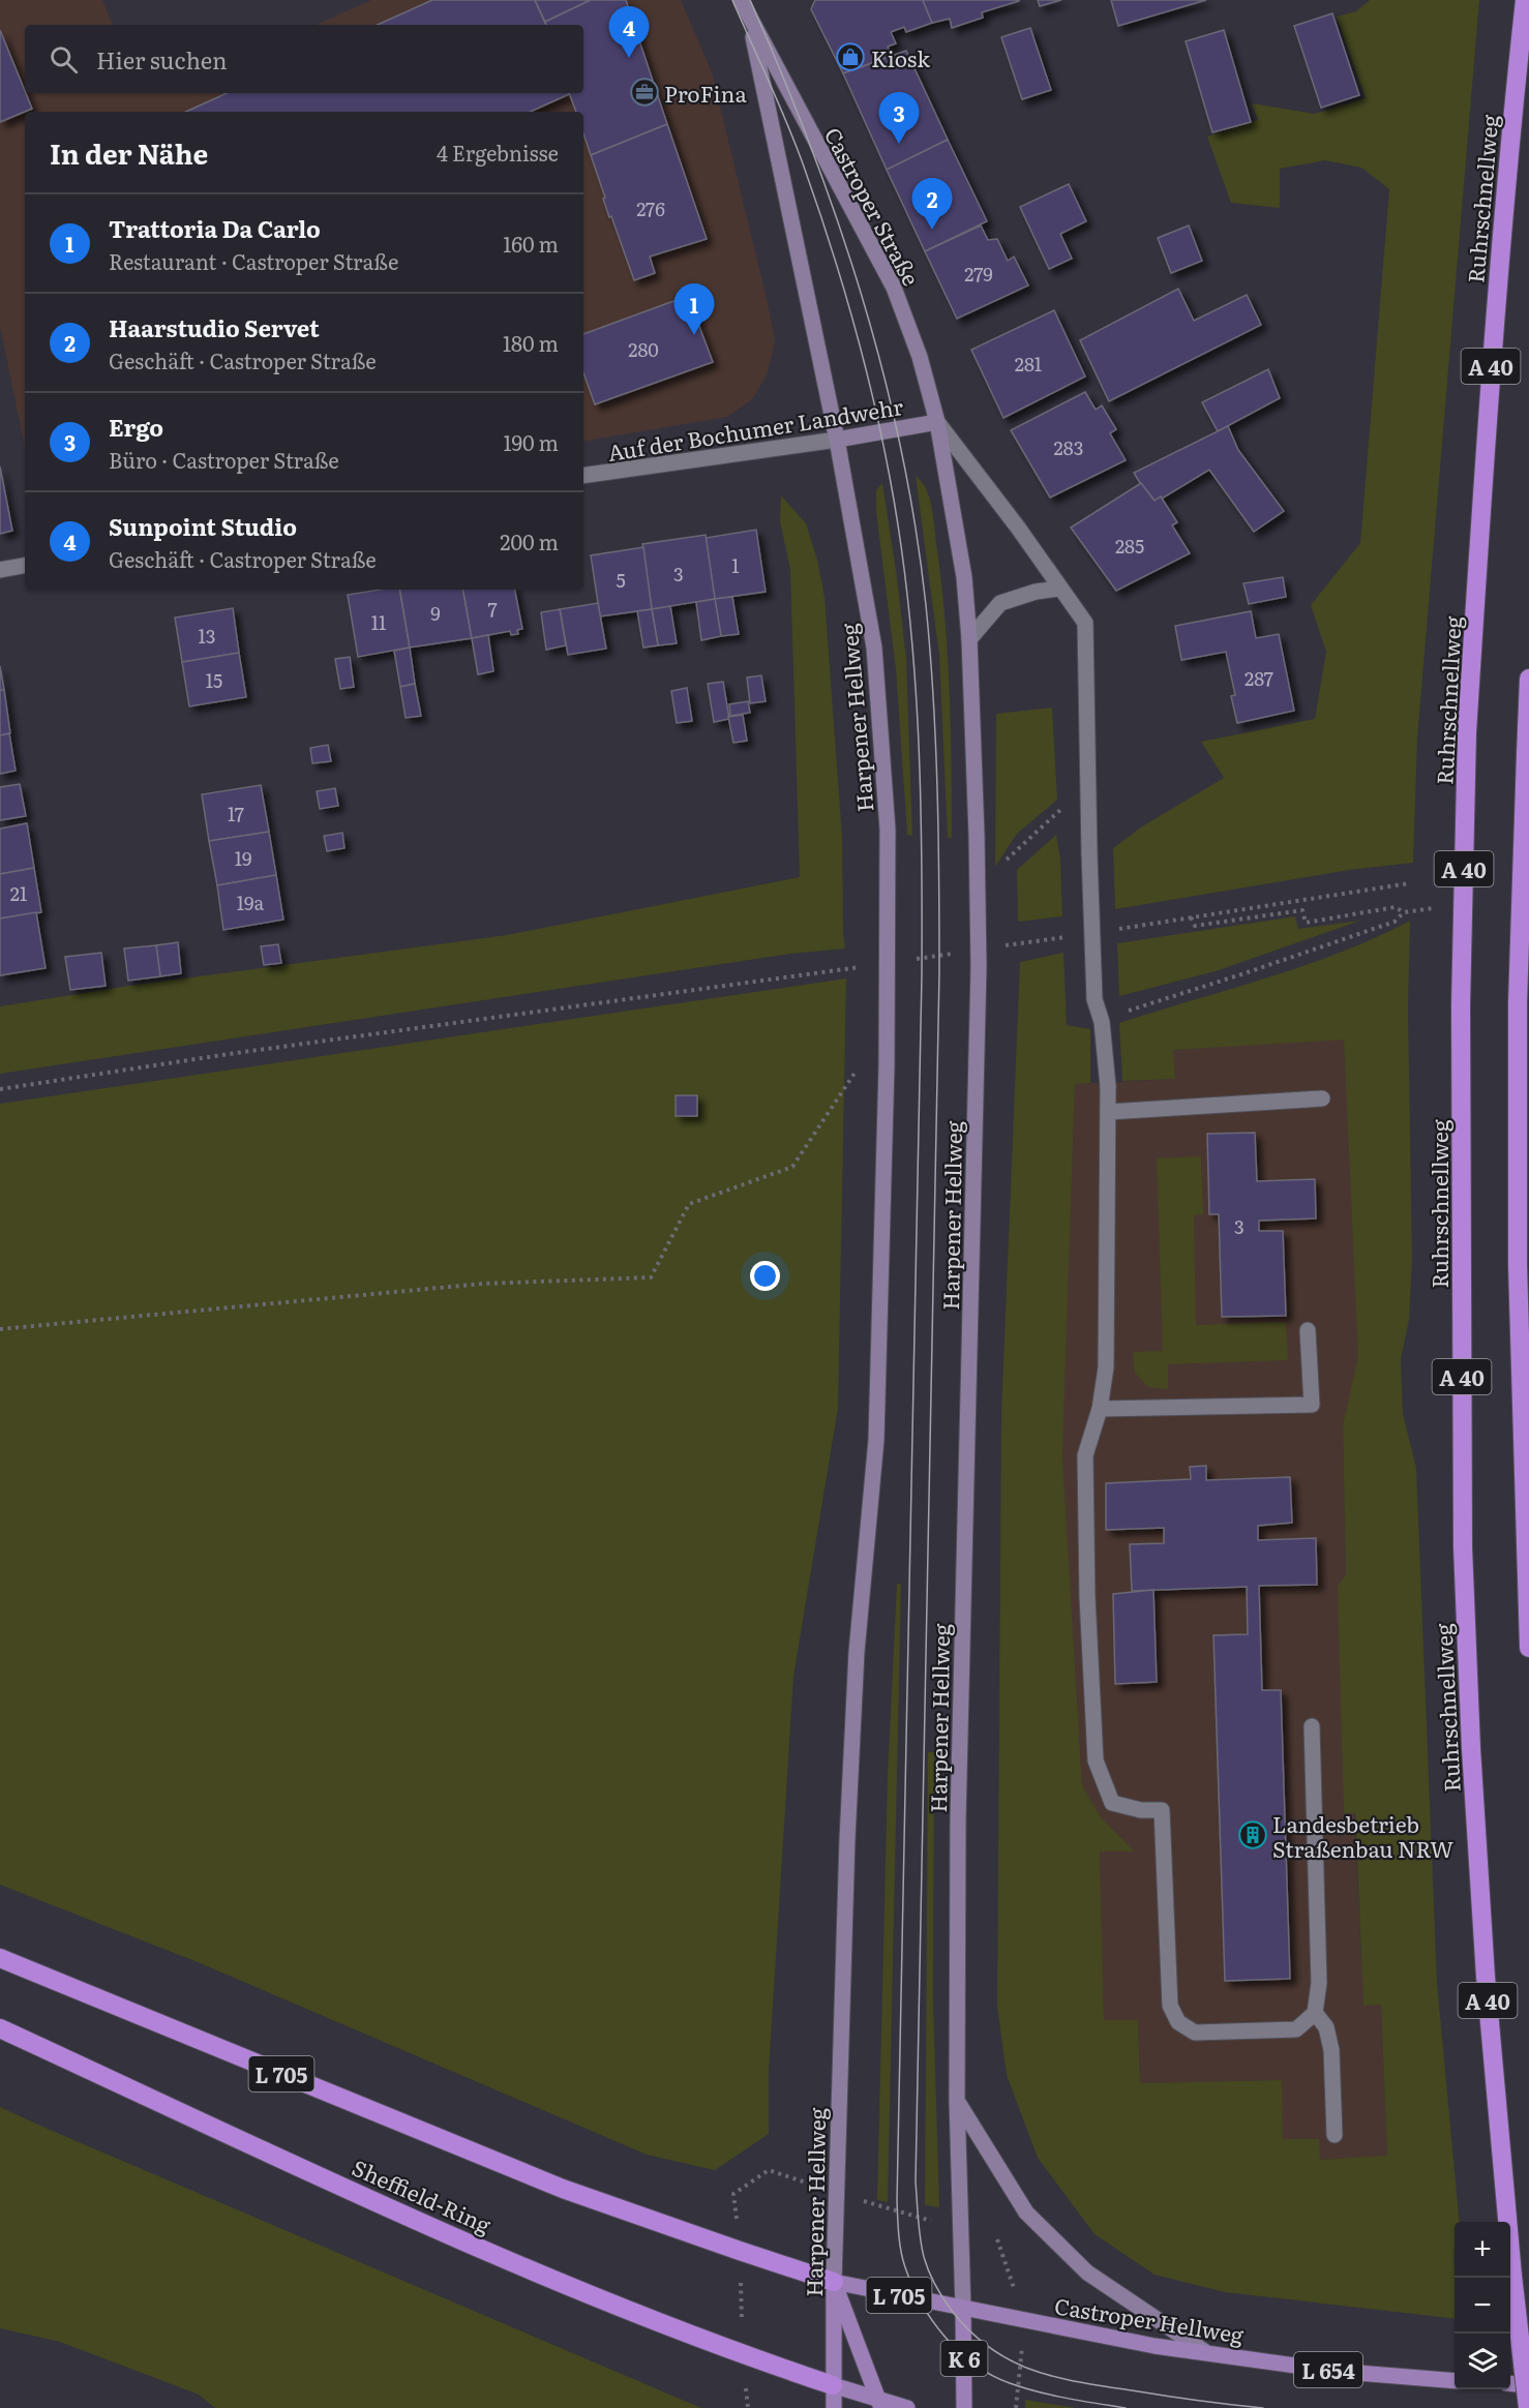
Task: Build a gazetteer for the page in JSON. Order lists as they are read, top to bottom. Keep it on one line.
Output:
{"streets":{"highway":["Ruhrschnellweg","A 40","L 705","Sheffield-Ring"],"main road":["Castroper Straße","Auf der Bochumer Landwehr","Harpener Hellweg","Castroper Hellweg","K 6","L 654"]},"crossings":[["Castroper Straße","Auf der Bochumer Landwehr"],["Castroper Straße","Harpener Hellweg"],["Auf der Bochumer Landwehr","Harpener Hellweg"],["Harpener Hellweg","L 705"],["Harpener Hellweg","Sheffield-Ring"],["Harpener Hellweg","Castroper Hellweg"],["Harpener Hellweg","L 654"],["L 705","Castroper Hellweg"],["Castroper Hellweg","L 654"]],"places":{"shop":["Kiosk"],"office":["ProFina"],"building":["Landesbetrieb Straßenbau NRW"]},"house_numbers":["276","279","280","281","283","285","1","3","5","7","9","11","13","287","15","17","19","21","19a","3"],"page":{"pins":["4","3","2","1"],"search":"Hier suchen","heading":["In der Nähe","4 Ergebnisse"],"list":[{"mark":"1","name":"Trattoria Da Carlo","note":"Restaurant · Castroper Straße","value":"160 m"},{"mark":"2","name":"Haarstudio Servet","note":"Geschäft · Castroper Straße","value":"180 m"},{"mark":"3","name":"Ergo","note":"Büro · Castroper Straße","value":"190 m"},{"mark":"4","name":"Sunpoint Studio","note":"Geschäft · Castroper Straße","value":"200 m"}],"map_buttons":["+","−"]}}
